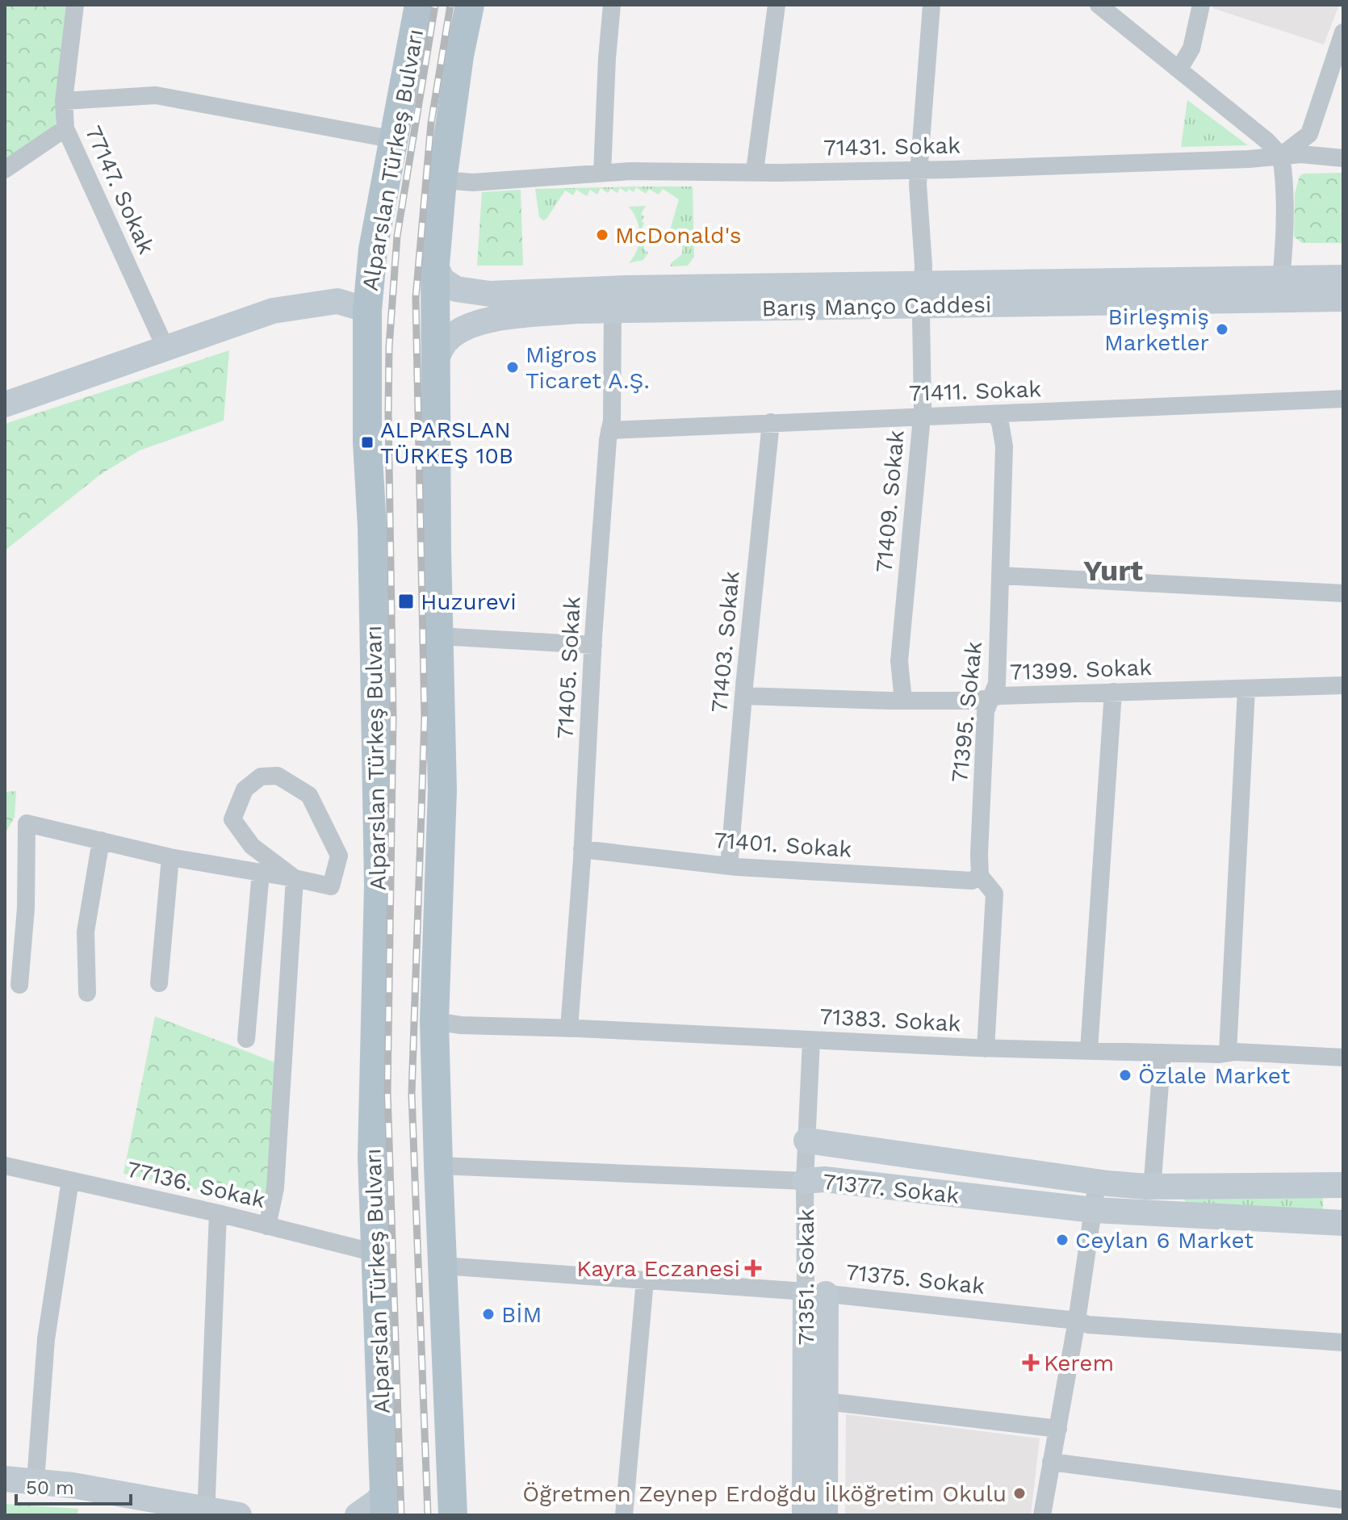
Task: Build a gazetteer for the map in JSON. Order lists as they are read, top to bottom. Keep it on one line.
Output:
{"streets":{"main road":["Alparslan Türkeş Bulvarı","Barış Manço Caddesi","71377. Sokak","71351. Sokak"],"street":["71431. Sokak","77147. Sokak","71411. Sokak","71409. Sokak","71403. Sokak","71405. Sokak","71399. Sokak","71395. Sokak","71401. Sokak","71383. Sokak","77136. Sokak","71375. Sokak"]},"crossings":[["71431. Sokak","71409. Sokak"],["Alparslan Türkeş Bulvarı","77136. Sokak"],["Barış Manço Caddesi","71409. Sokak"],["Barış Manço Caddesi","71405. Sokak"],["71411. Sokak","71409. Sokak"],["71411. Sokak","71403. Sokak"],["71411. Sokak","71405. Sokak"],["71411. Sokak","71395. Sokak"],["71409. Sokak","71399. Sokak"],["71403. Sokak","71399. Sokak"],["71403. Sokak","71401. Sokak"],["71405. Sokak","71401. Sokak"],["71405. Sokak","71383. Sokak"],["71399. Sokak","71395. Sokak"],["71395. Sokak","71401. Sokak"],["71395. Sokak","71383. Sokak"],["71383. Sokak","71351. Sokak"],["71377. Sokak","71351. Sokak"],["71351. Sokak","71375. Sokak"]],"districts":["Yurt"],"places":{"other":["McDonald's","Birleşmiş Marketler","Migros Ticaret A.Ş.","Özlale Market","Ceylan 6 Market","BİM","Öğretmen Zeynep Erdoğdu İlköğretim Okulu"],"transit":["ALPARSLAN TÜRKEŞ 10B","Huzurevi"],"health":["Kayra Eczanesi","Kerem"]},"scale_bar":"50 m"}
